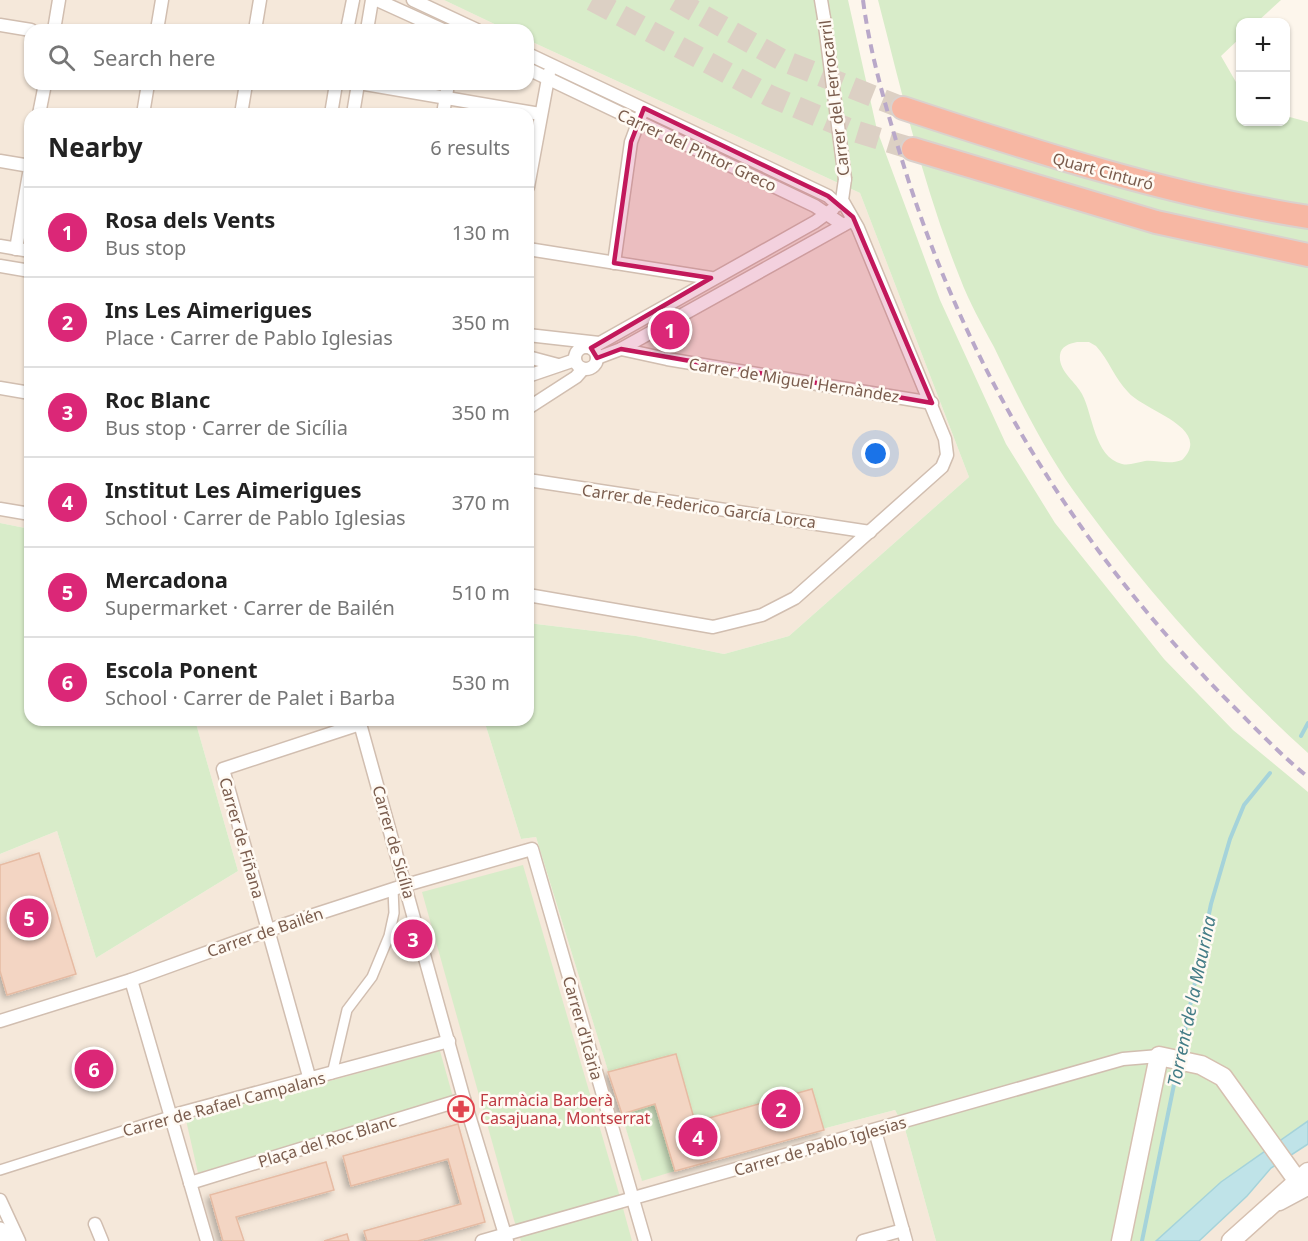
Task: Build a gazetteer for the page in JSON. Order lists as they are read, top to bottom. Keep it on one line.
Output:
{"streets":{"highway":["Quart Cinturó"],"street":["Carrer del Ferrocarril","Carrer del Pintor Greco","Carrer de Miguel Hernàndez","Carrer de Federico García Lorca","Carrer de Fiñana","Carrer de Sicília","Carrer de Bailén","Carrer d'Icària","Carrer de Rafael Campalans","Plaça del Roc Blanc","Carrer de Pablo Iglesias"]},"crossings":[["Carrer del Ferrocarril","Carrer del Pintor Greco"],["Carrer de Fiñana","Carrer de Bailén"],["Carrer de Fiñana","Carrer de Rafael Campalans"],["Carrer de Sicília","Carrer de Bailén"],["Carrer de Sicília","Carrer de Rafael Campalans"],["Carrer de Sicília","Plaça del Roc Blanc"],["Carrer de Sicília","Carrer de Pablo Iglesias"],["Carrer de Bailén","Carrer d'Icària"],["Carrer d'Icària","Carrer de Pablo Iglesias"]],"water":["Torrent de la Maurina"],"places":{"pharmacy":["Farmàcia Barberà Casajuana, Montserrat"]},"page":{"map_buttons":["+","−"],"search":"Search here","heading":["Nearby","6 results"],"list":[{"mark":"1","name":"Rosa dels Vents","note":"Bus stop","value":"130 m"},{"mark":"2","name":"Ins Les Aimerigues","note":"Place · Carrer de Pablo Iglesias","value":"350 m"},{"mark":"3","name":"Roc Blanc","note":"Bus stop · Carrer de Sicília","value":"350 m"},{"mark":"4","name":"Institut Les Aimerigues","note":"School · Carrer de Pablo Iglesias","value":"370 m"},{"mark":"5","name":"Mercadona","note":"Supermarket · Carrer de Bailén","value":"510 m"},{"mark":"6","name":"Escola Ponent","note":"School · Carrer de Palet i Barba","value":"530 m"}],"pins":["1","5","3","6","2","4"]}}
